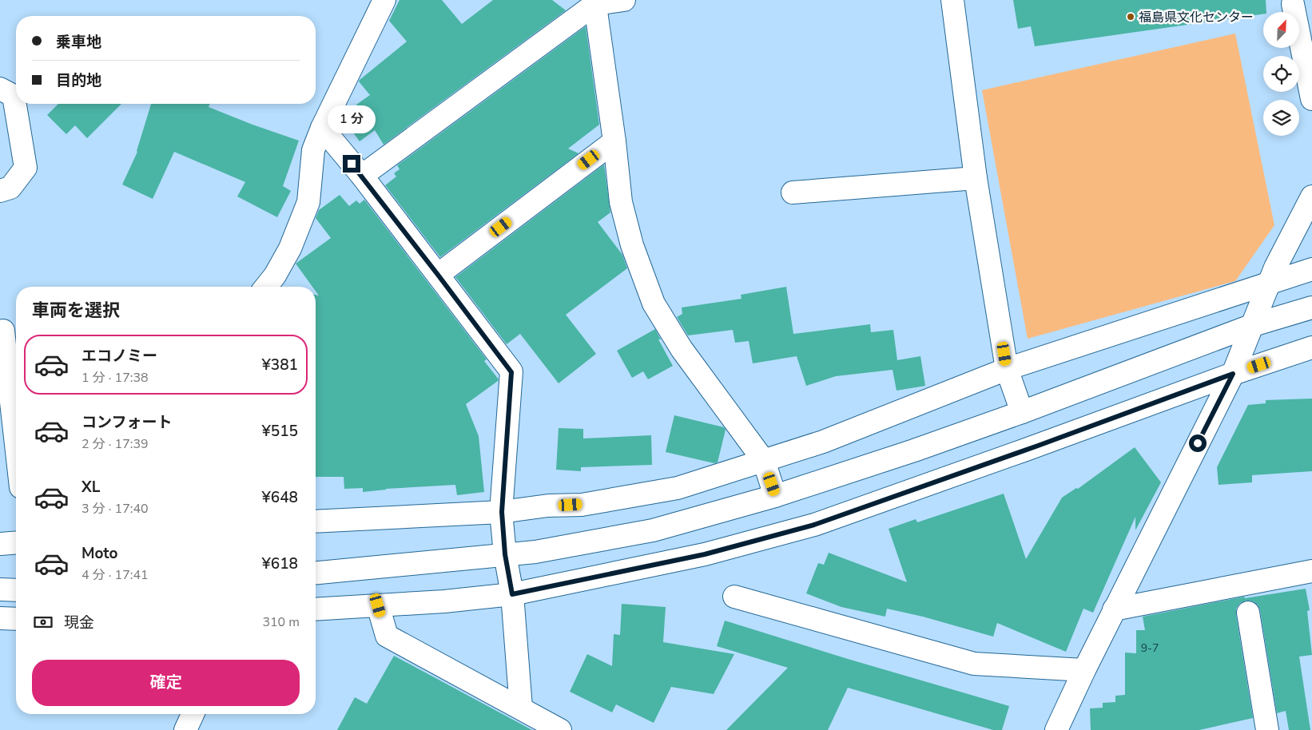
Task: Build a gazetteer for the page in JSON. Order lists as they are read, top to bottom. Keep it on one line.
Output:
{"places":["福島県文化センター"],"house_numbers":["9-7"],"north":"top right","page":{"banner":["乗車地","目的地"],"bubble":"1 分","heading":"車両を選択","list":[{"name":"エコノミー","note":"1 分 · 17:38","value":"¥381"},{"name":"コンフォート","note":"2 分 · 17:39","value":"¥515"},{"name":"XL","note":"3 分 · 17:40","value":"¥648"},{"name":"Moto","note":"4 分 · 17:41","value":"¥618"}],"pay":["現金","310 m"],"buttons":"確定"}}
